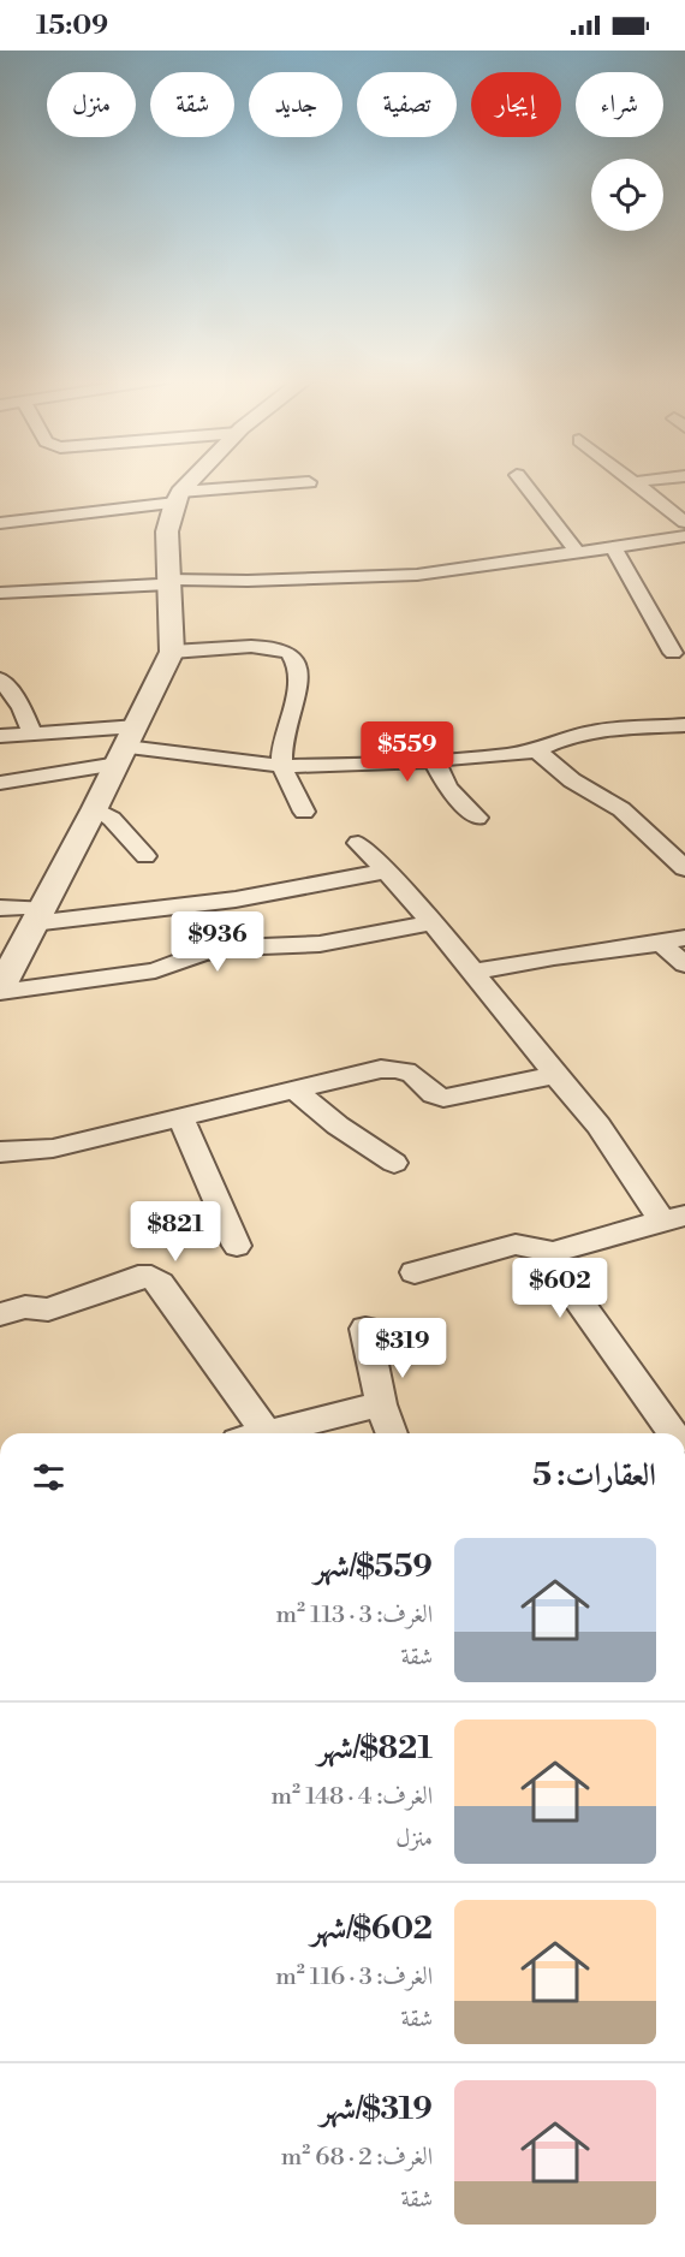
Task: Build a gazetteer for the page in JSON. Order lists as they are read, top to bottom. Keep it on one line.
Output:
{"page":{"status":"15:09","chip":["شراء","إيجار","تصفية","جديد","شقة","منزل"],"price":["$559","$936","$821","$602","$319"],"heading":"العقارات: 5","list":[{"name":"$559/شهر","note":"الغرف: 3 · 113 m² · شقة"},{"name":"$821/شهر","note":"الغرف: 4 · 148 m² · منزل"},{"name":"$602/شهر","note":"الغرف: 3 · 116 m² · شقة"},{"name":"$319/شهر","note":"الغرف: 2 · 68 m² · شقة"}]}}
